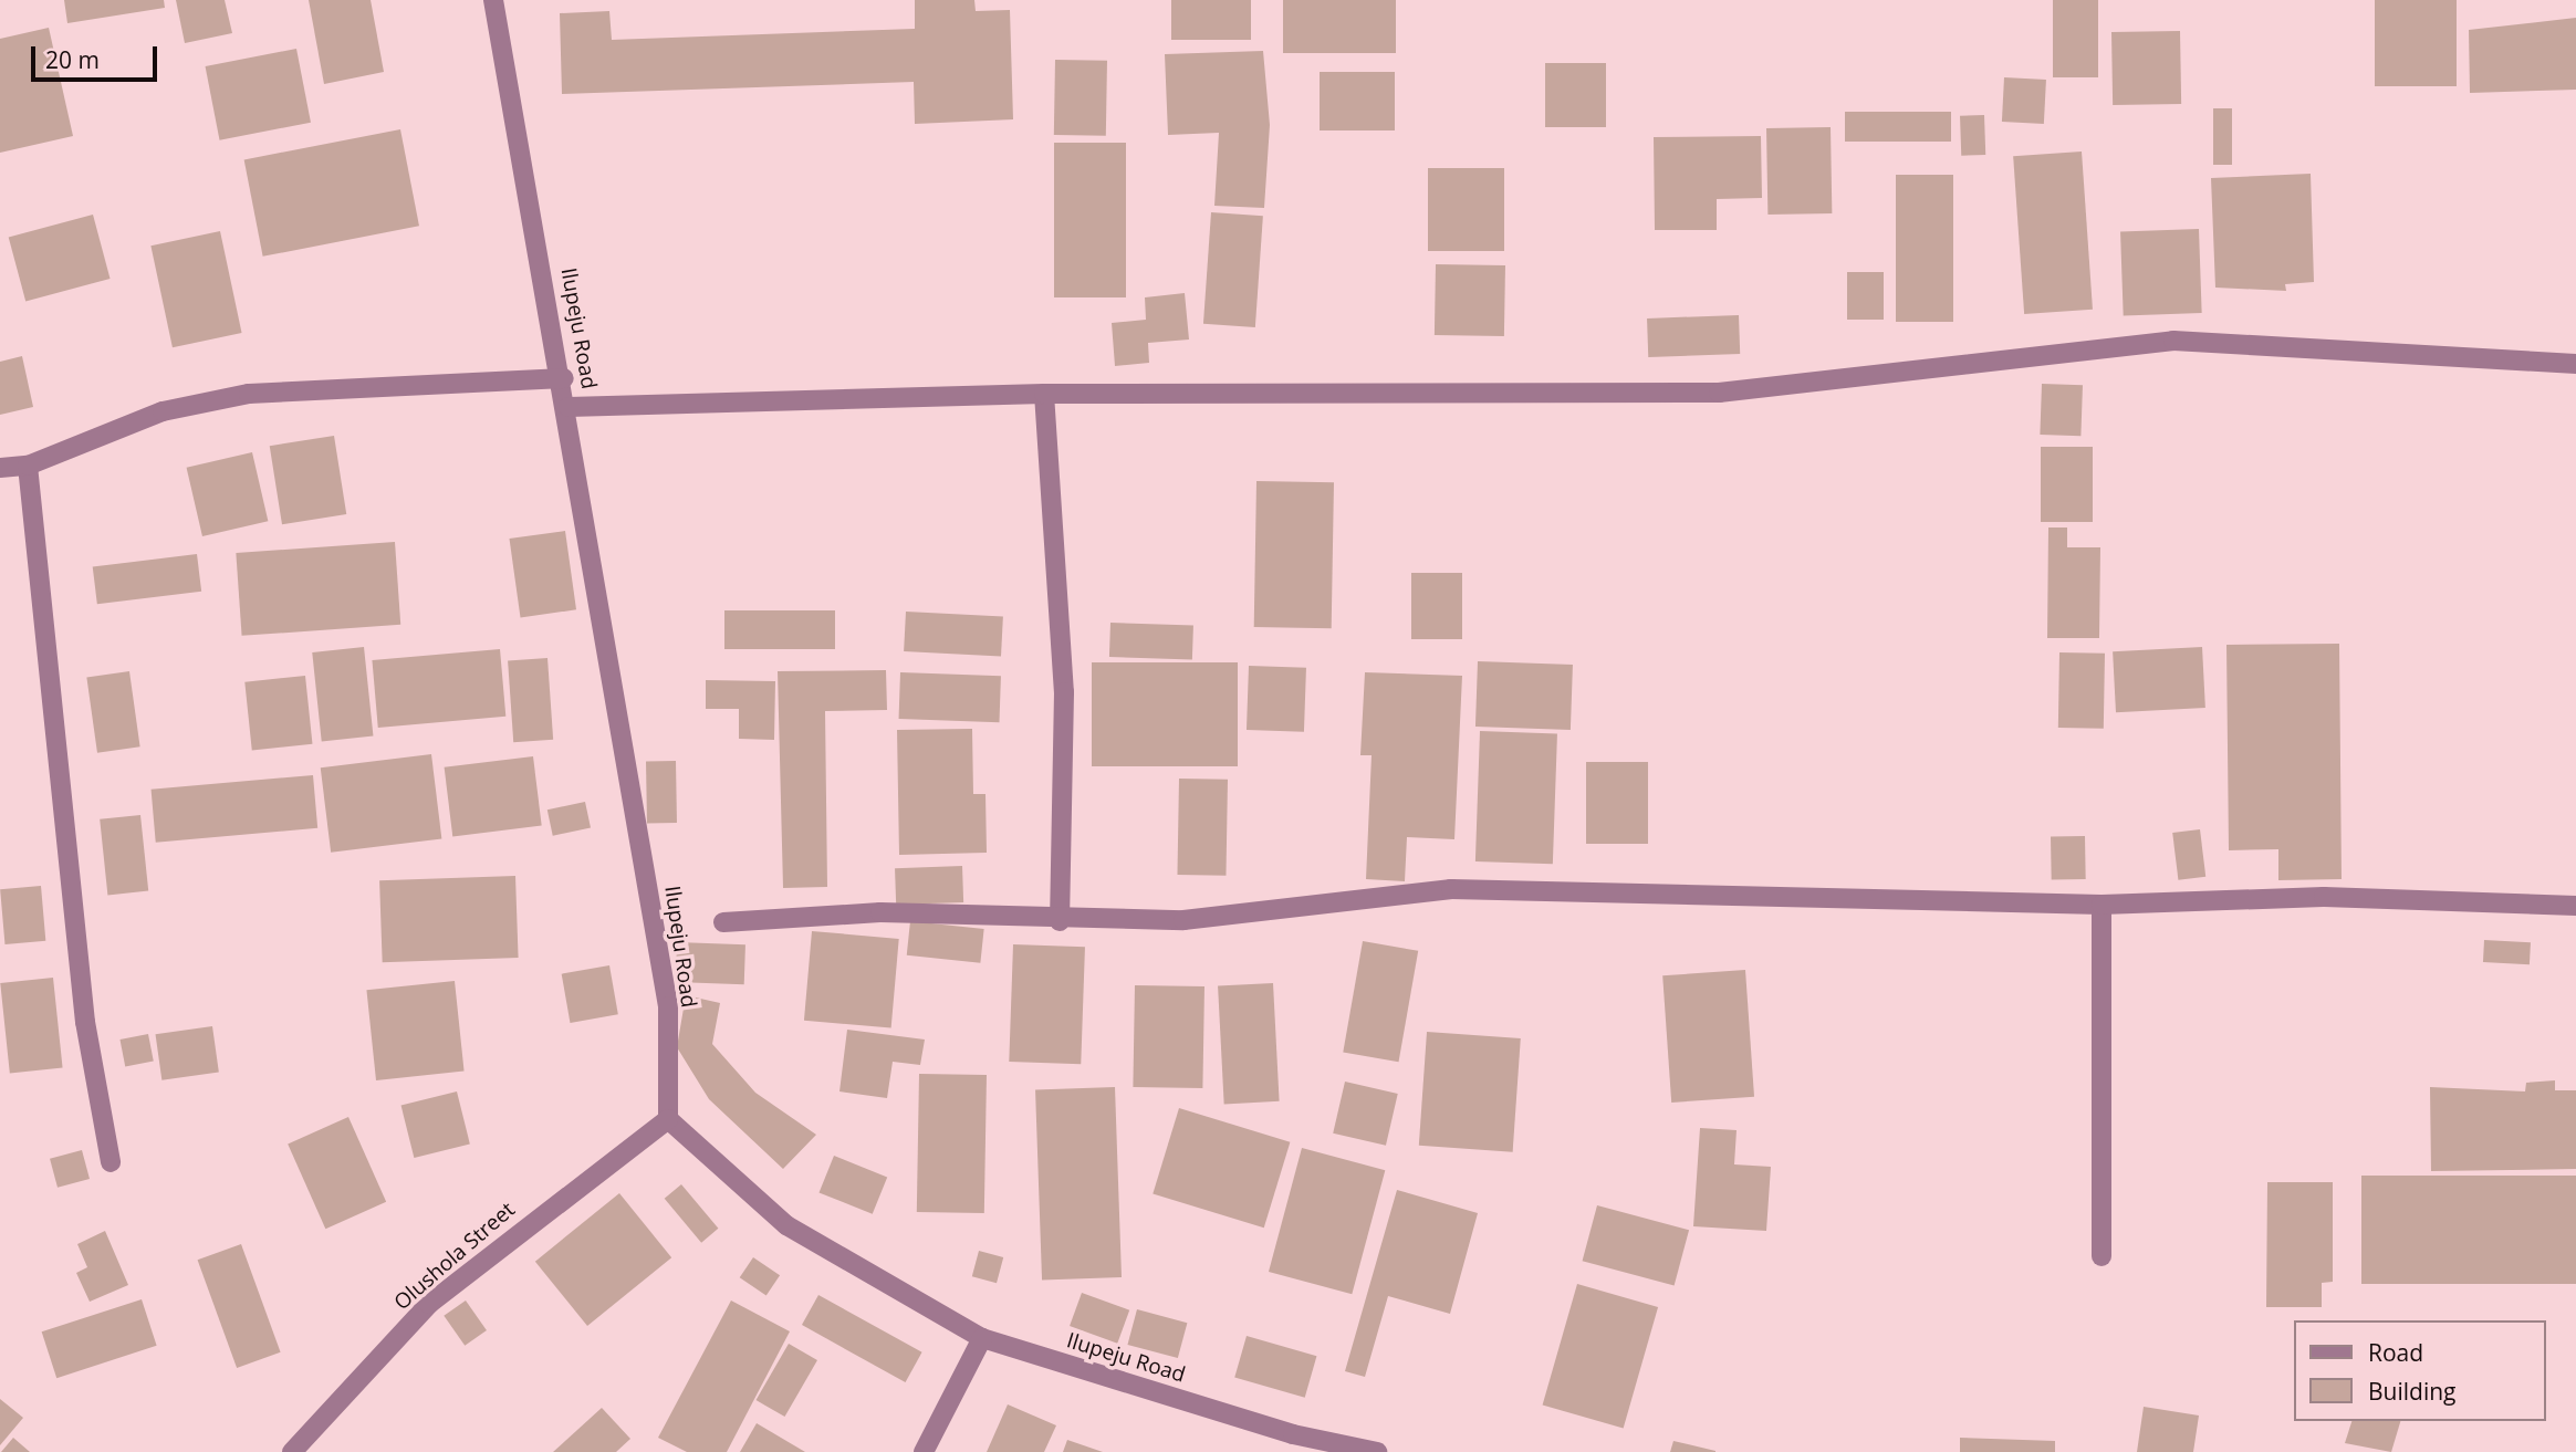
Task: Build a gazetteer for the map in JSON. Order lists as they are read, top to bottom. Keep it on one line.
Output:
{"streets":{"street":["Ilupeju Road","Olushola Street"]},"crossings":[["Ilupeju Road","Olushola Street"]],"legend":["Road","Building"],"scale_bar":"20 m"}
